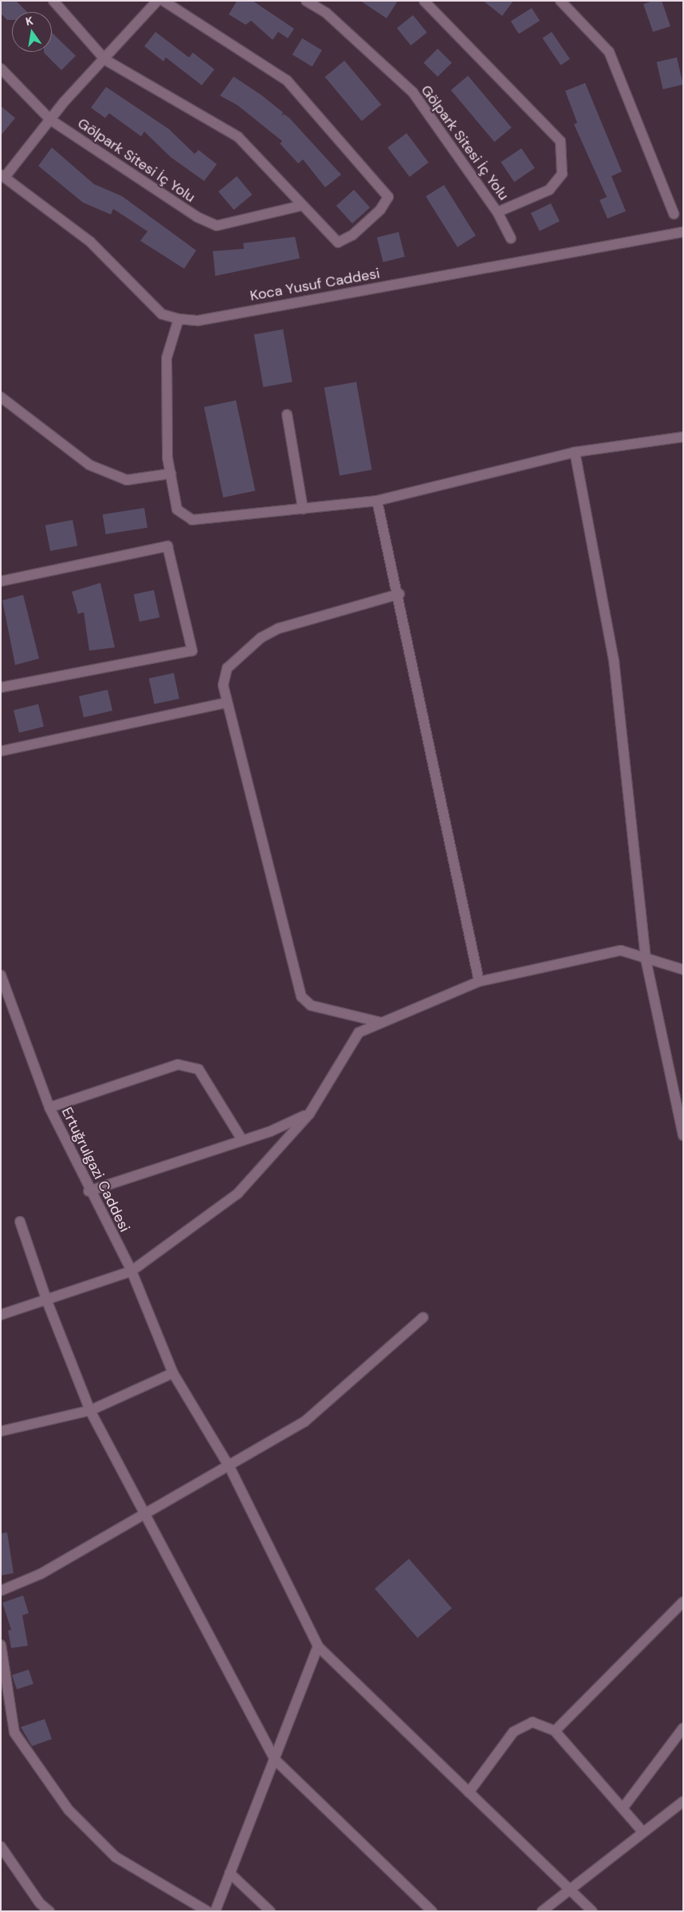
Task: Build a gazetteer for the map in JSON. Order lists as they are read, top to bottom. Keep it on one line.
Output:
{"streets":{"street":["Gölpark Sitesi İç Yolu","Koca Yusuf Caddesi","Ertuğrulgazi Caddesi"]},"north":"top"}
